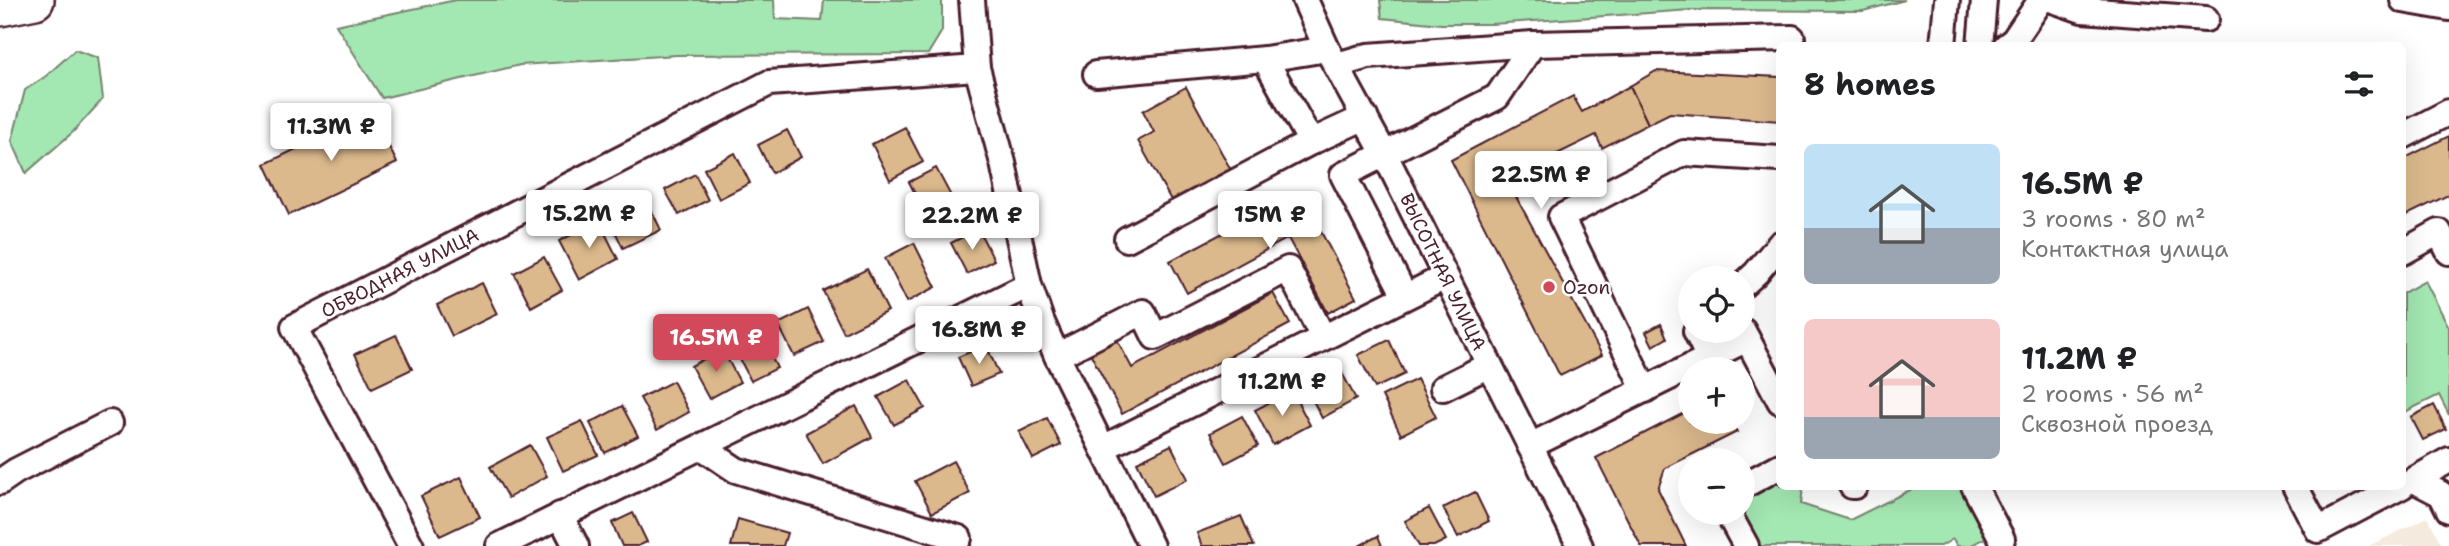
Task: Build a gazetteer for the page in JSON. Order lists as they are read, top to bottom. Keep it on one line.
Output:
{"streets":{"street":["ВЫСОТНАЯ УЛИЦА","ОБВОДНАЯ УЛИЦА"]},"places":["Ozon"],"page":{"heading":"8 homes","price":["11.3M ₽","22.5M ₽","15.2M ₽","15M ₽","22.2M ₽","16.8M ₽","16.5M ₽","11.2M ₽"],"list":[{"name":"16.5M ₽","note":"3 rooms · 80 m² · Контактная улица"},{"name":"11.2M ₽","note":"2 rooms · 56 m² · Сквозной проезд"}],"map_buttons":["+","−"]}}
